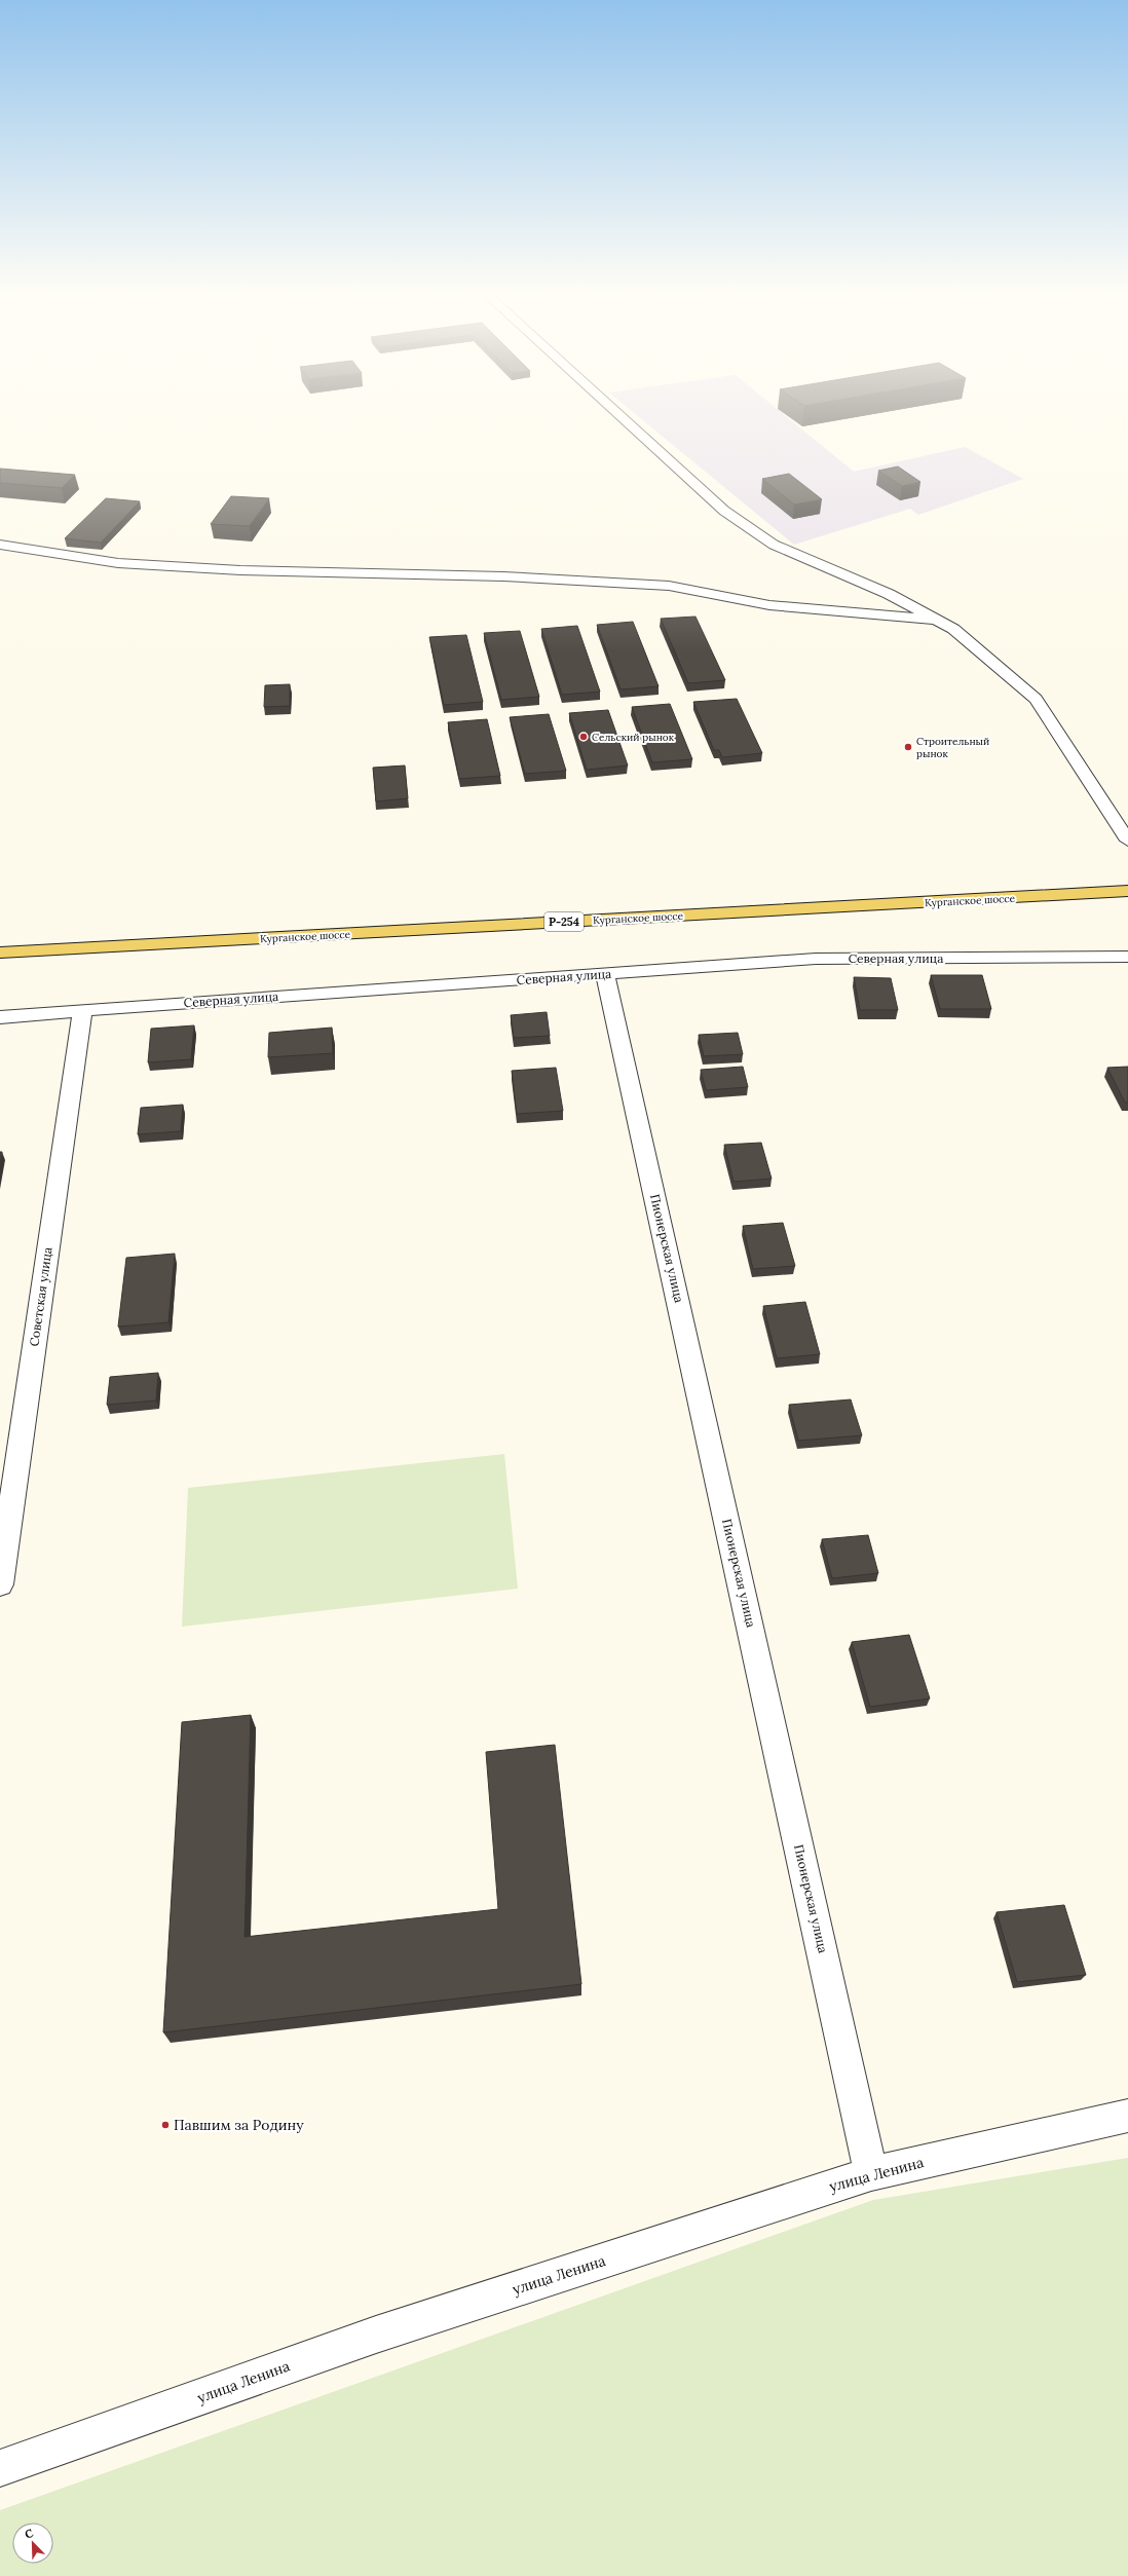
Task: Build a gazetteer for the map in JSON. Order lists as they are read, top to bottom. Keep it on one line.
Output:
{"streets":{"main road":["Курганское шоссе","Р-254"],"street":["Северная улица","Пионерская улица","Советская улица","улица Ленина"]},"crossings":[["Северная улица","Пионерская улица"],["Северная улица","Советская улица"],["Пионерская улица","улица Ленина"]],"places":["Сельский рынок","Строительный рынок","Павшим за Родину"],"north":"top left"}
